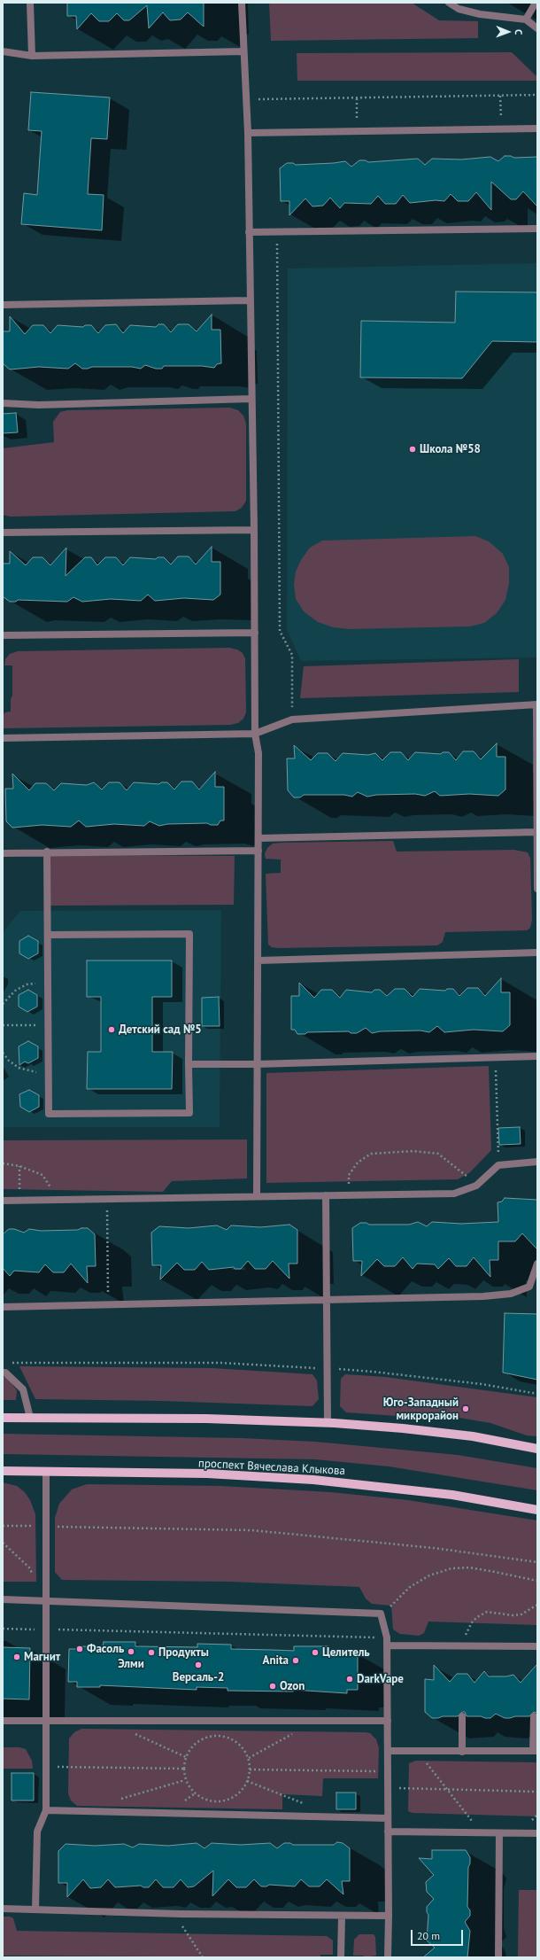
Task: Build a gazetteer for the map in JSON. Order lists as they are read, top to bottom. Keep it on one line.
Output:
{"streets":{"main road":["проспект Вячеслава Клыкова"]},"places":["Школа №58","Детский сад №5","Юго-Западный микрорайон","Фасоль","Элми","Продукты","Целитель","Магнит","Anita","Версаль-2","DarkVape","Ozon"],"scale_bar":"20 m","north":"right"}
